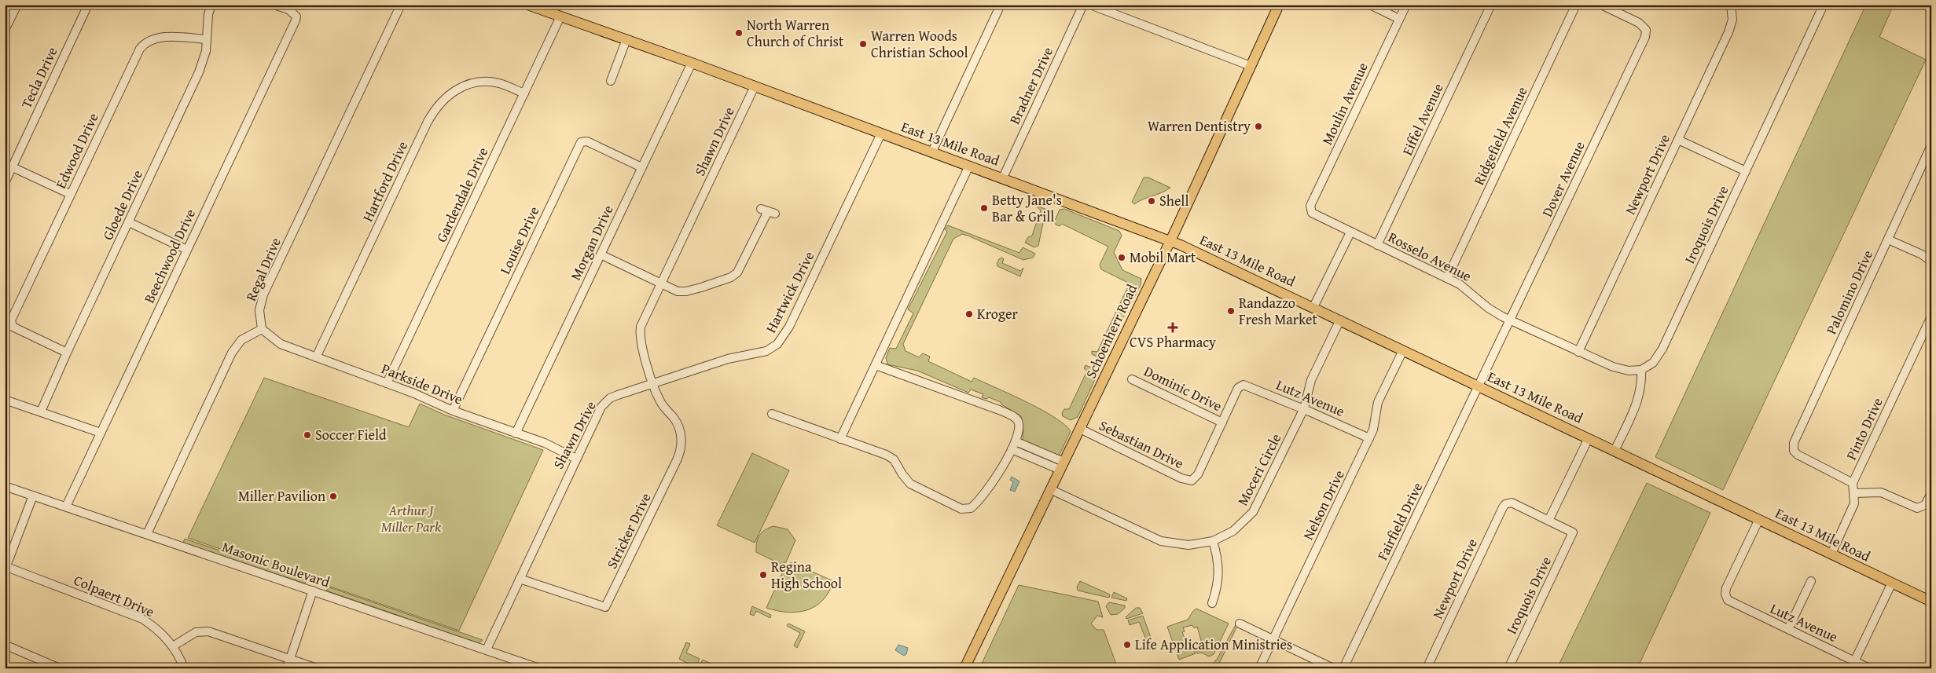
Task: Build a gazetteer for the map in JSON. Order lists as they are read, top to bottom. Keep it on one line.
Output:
{"streets":{"main road":["East 13 Mile Road","Schoenherr Road"],"street":["Tecla Drive","Bradner Drive","Moulin Avenue","Eiffel Avenue","Ridgefield Avenue","Shawn Drive","Edwood Drive","Newport Drive","Dover Avenue","Hartford Drive","Gardendale Drive","Gloede Drive","Iroquois Drive","Louise Drive","Morgan Drive","Beechwood Drive","Rosselo Avenue","Regal Drive","Hartwick Drive","Palomino Drive","Parkside Drive","Dominic Drive","Lutz Avenue","Pinto Drive","Sebastian Drive","Moceri Circle","Nelson Drive","Fairfield Drive","Stricker Drive","Masonic Boulevard","Colpaert Drive"]},"crossings":[["Bradner Drive","East 13 Mile Road"],["Moulin Avenue","Rosselo Avenue"],["Eiffel Avenue","Rosselo Avenue"],["Ridgefield Avenue","Rosselo Avenue"],["Shawn Drive","East 13 Mile Road"],["Shawn Drive","Hartwick Drive"],["Shawn Drive","Parkside Drive"],["Shawn Drive","Stricker Drive"],["Shawn Drive","Masonic Boulevard"],["East 13 Mile Road","Dover Avenue"],["East 13 Mile Road","Gardendale Drive"],["East 13 Mile Road","Morgan Drive"],["East 13 Mile Road","Hartwick Drive"],["East 13 Mile Road","Schoenherr Road"],["East 13 Mile Road","Lutz Avenue"],["East 13 Mile Road","Moceri Circle"],["East 13 Mile Road","Nelson Drive"],["East 13 Mile Road","Fairfield Drive"],["Edwood Drive","Gloede Drive"],["Newport Drive","Iroquois Drive"],["Newport Drive","Rosselo Avenue"],["Dover Avenue","Rosselo Avenue"],["Dover Avenue","Fairfield Drive"],["Hartford Drive","Gardendale Drive"],["Hartford Drive","Parkside Drive"],["Gardendale Drive","Parkside Drive"],["Iroquois Drive","Rosselo Avenue"],["Louise Drive","Morgan Drive"],["Louise Drive","Parkside Drive"],["Morgan Drive","Parkside Drive"],["Beechwood Drive","Masonic Boulevard"],["Regal Drive","Parkside Drive"],["Hartwick Drive","Stricker Drive"],["Palomino Drive","Pinto Drive"],["Schoenherr Road","Sebastian Drive"],["Schoenherr Road","Moceri Circle"],["Dominic Drive","Lutz Avenue"],["Dominic Drive","Sebastian Drive"],["Lutz Avenue","Sebastian Drive"],["Lutz Avenue","Moceri Circle"],["Lutz Avenue","Nelson Drive"]],"parks":["Arthur J Miller Park"],"places":{"other":["North Warren Church of Christ","Warren Woods Christian School","Warren Dentistry","Shell","Betty Jane's Bar & Grill","Mobil Mart","Randazzo Fresh Market","Kroger","Soccer Field","Miller Pavilion","Regina High School","Life Application Ministries"],"health":["CVS Pharmacy"]}}
